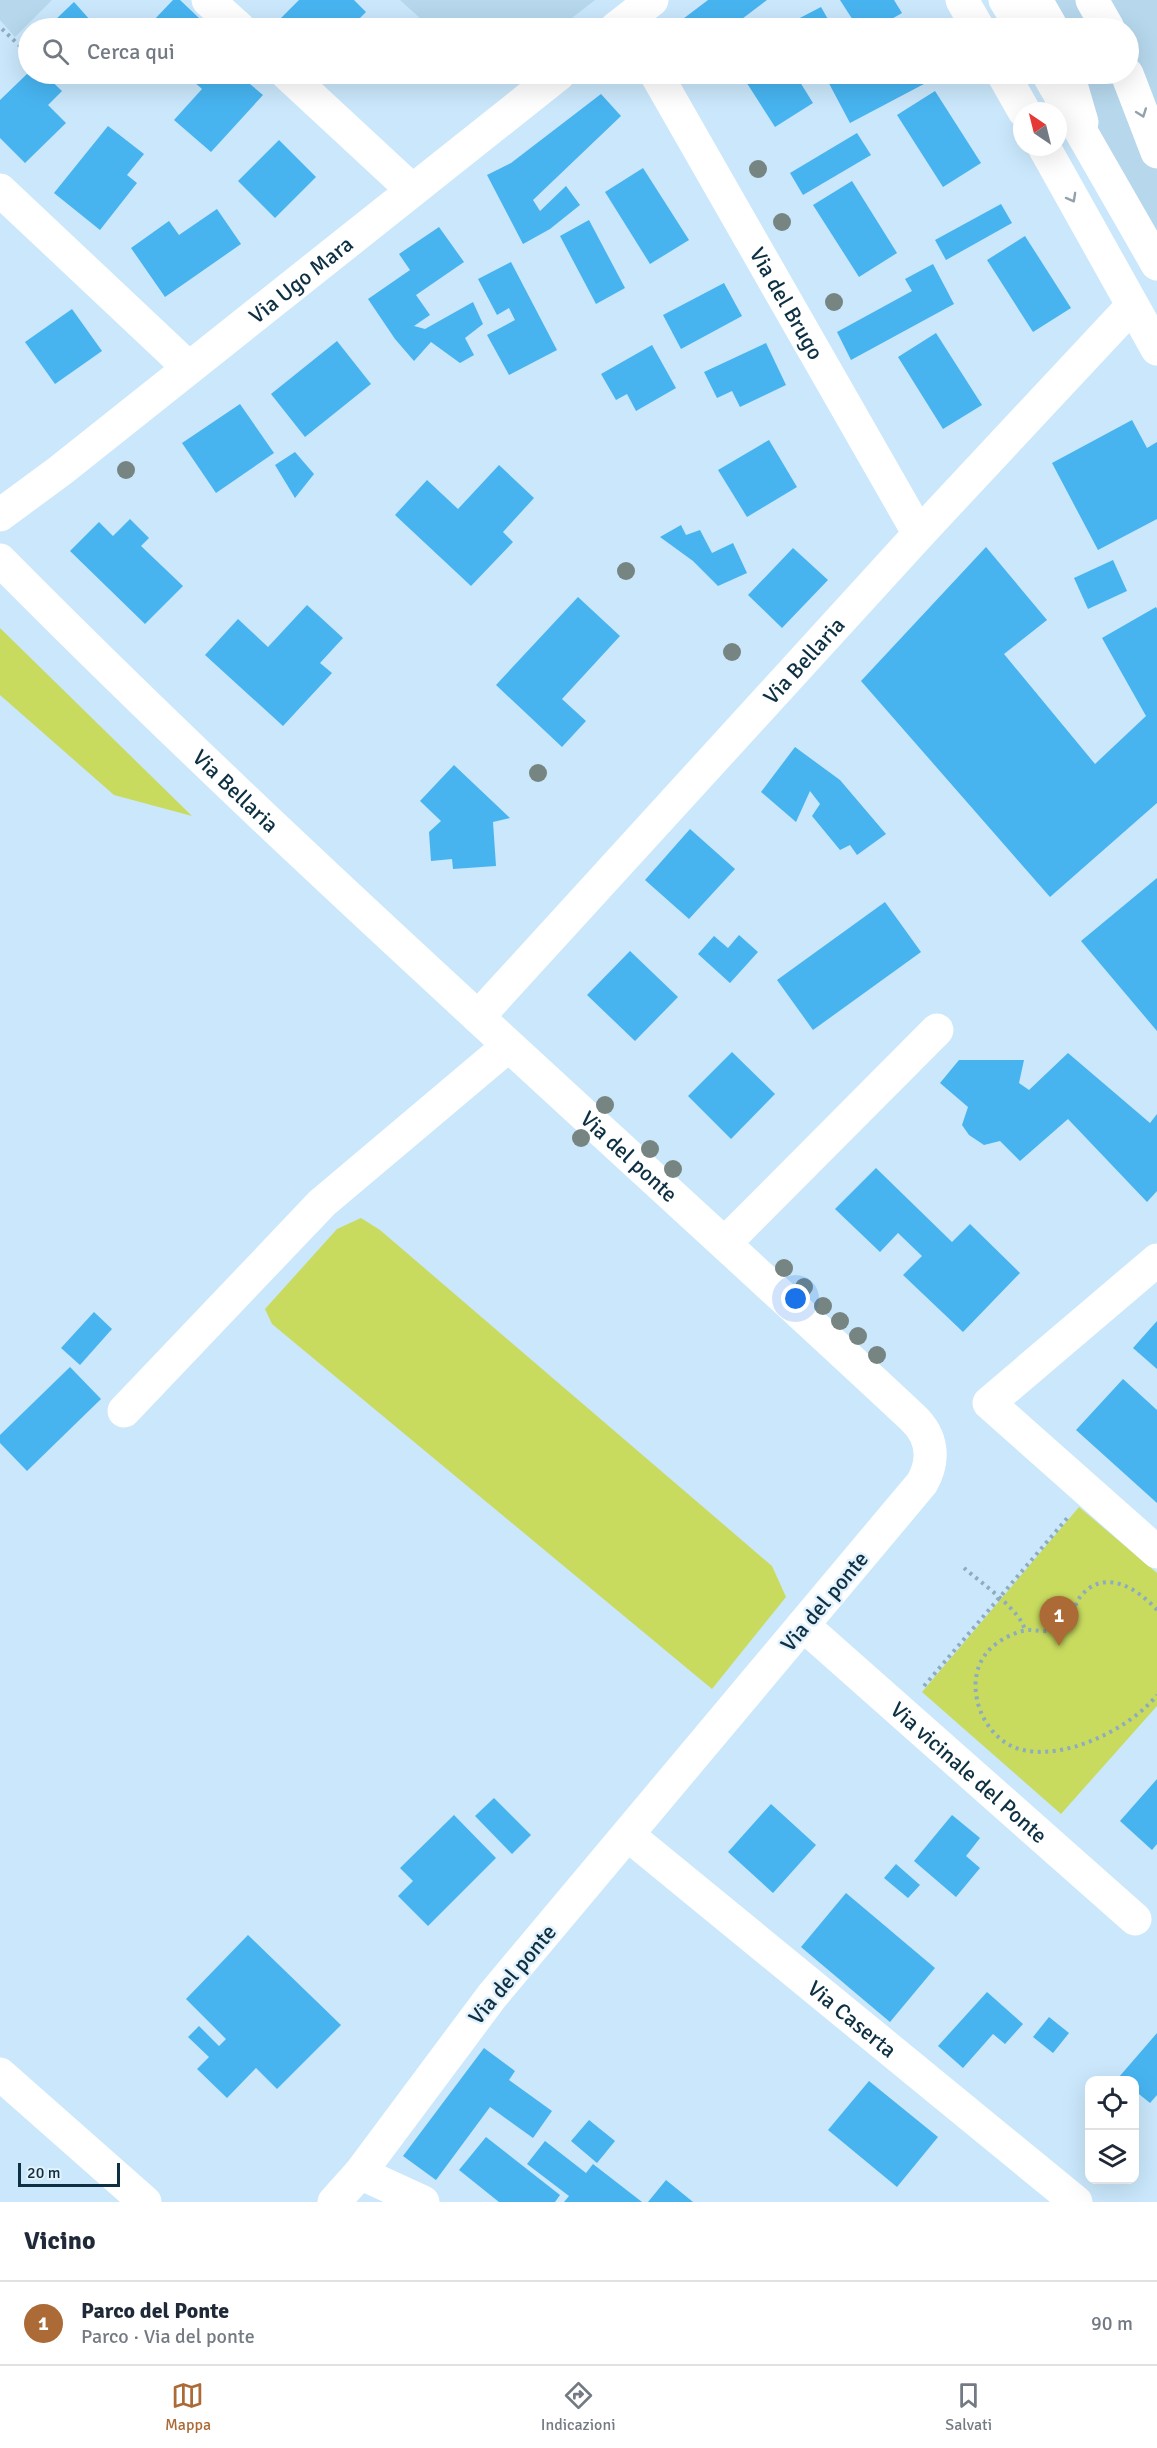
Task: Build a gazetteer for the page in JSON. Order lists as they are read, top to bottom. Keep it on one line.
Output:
{"streets":{"street":["Via Ugo Mara","Via del Brugo","Via Bellaria","Via del ponte","Via vicinale del Ponte","Via Caserta"]},"crossings":[["Via del Brugo","Via Bellaria"],["Via Bellaria","Via del ponte"],["Via del ponte","Via vicinale del Ponte"],["Via del ponte","Via Caserta"]],"scale_bar":"20 m","north":"top left","page":{"search":"Cerca qui","pins":"1","scale":"20 m","heading":"Vicino","list":[{"mark":"1","name":"Parco del Ponte","note":"Parco · Via del ponte","value":"90 m"}],"nav":["Mappa","Indicazioni","Salvati"]}}
